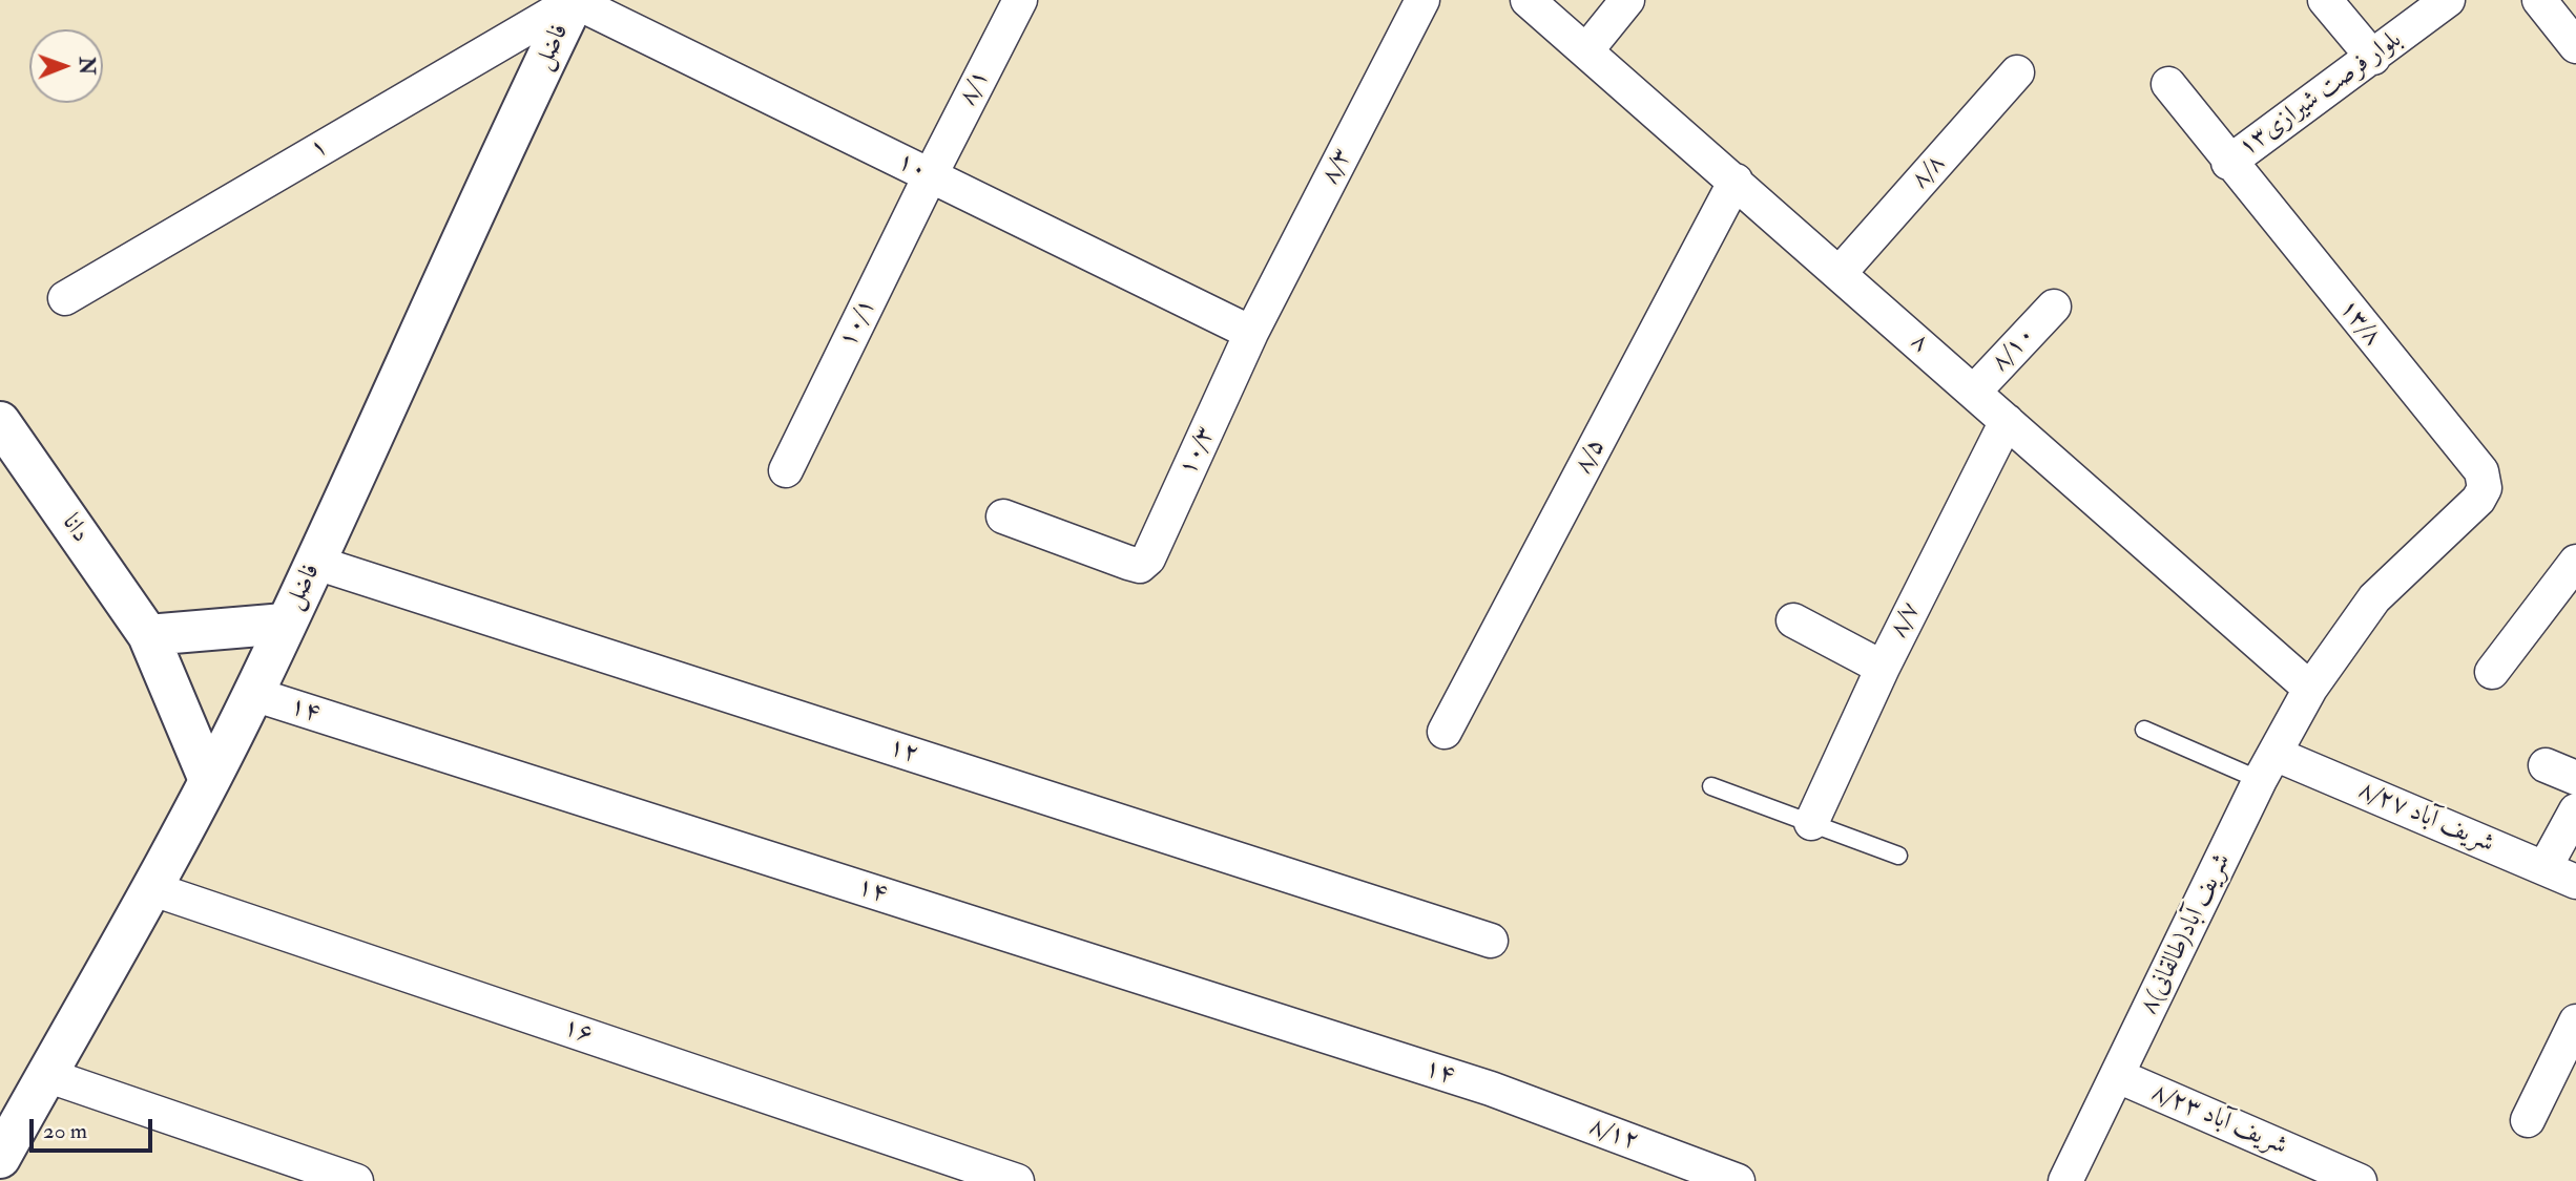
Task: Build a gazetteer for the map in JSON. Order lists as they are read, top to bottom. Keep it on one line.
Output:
{"streets":{"main road":["فاضل","دانا"],"street":["۸/۱","بلوار فرصت شیرازی۱۳","۱","۱۰","۸/۳","۸/۸","۱۰/۱","۱۳/۸","۸","۸/۱۰","۱۰/۳","۸/۵","۸/۷","۱۴","۱۲","شریف آباد ۸/۲۷","۸شریف آباد(طالقانی)","۱۶","شریف آباد ۸/۲۳","۸/۱۲"]},"crossings":[["فاضل","۱"],["فاضل","۱۰"],["فاضل","دانا"],["فاضل","۱۴"],["فاضل","۱۲"],["فاضل","۱۶"],["۸/۱","۱۰"],["۸/۱","۱۰/۱"],["بلوار فرصت شیرازی۱۳","۱۳/۸"],["۱","۱۰"],["۱۰","۸/۳"],["۱۰","۱۰/۱"],["۱۰","۱۰/۳"],["۸/۳","۱۰/۳"],["۸/۸","۸"],["۱۳/۸","۸شریف آباد(طالقانی)"],["۸","۸/۱۰"],["۸","۸/۵"],["۸","۸/۷"],["۸","۸شریف آباد(طالقانی)"],["۱۴","۸/۱۲"],["شریف آباد ۸/۲۷","۸شریف آباد(طالقانی)"],["۸شریف آباد(طالقانی)","شریف آباد ۸/۲۳"]],"scale_bar":"20 m","north":"right"}
